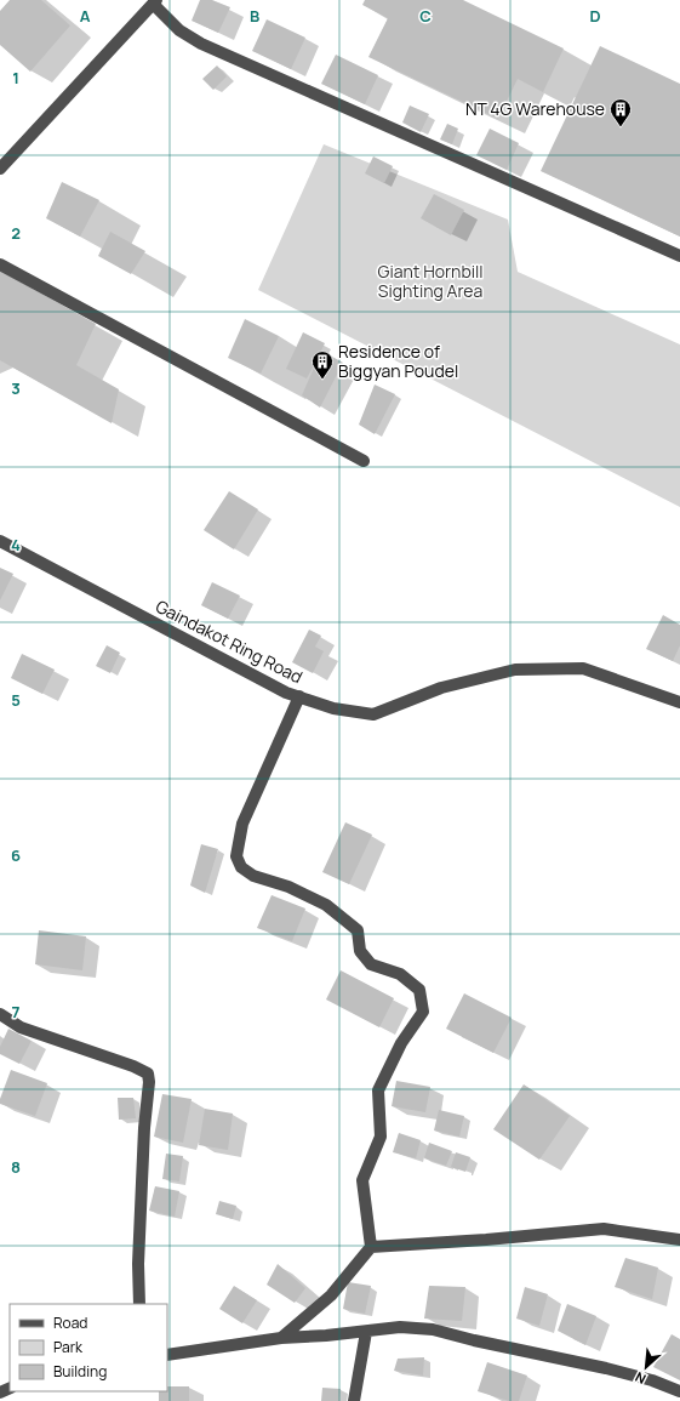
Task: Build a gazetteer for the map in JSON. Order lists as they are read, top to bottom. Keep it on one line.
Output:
{"streets":{"street":["Gaindakot Ring Road"]},"parks":["Giant Hornbill Sighting Area"],"places":{"building":["NT 4G Warehouse","Residence of Biggyan Poudel"]},"legend":["Road","Park","Building"],"north":"bottom left","grid":{"columns":["A","B","C","D"],"rows":["1","2","3","4","5","6","7","8"]}}
